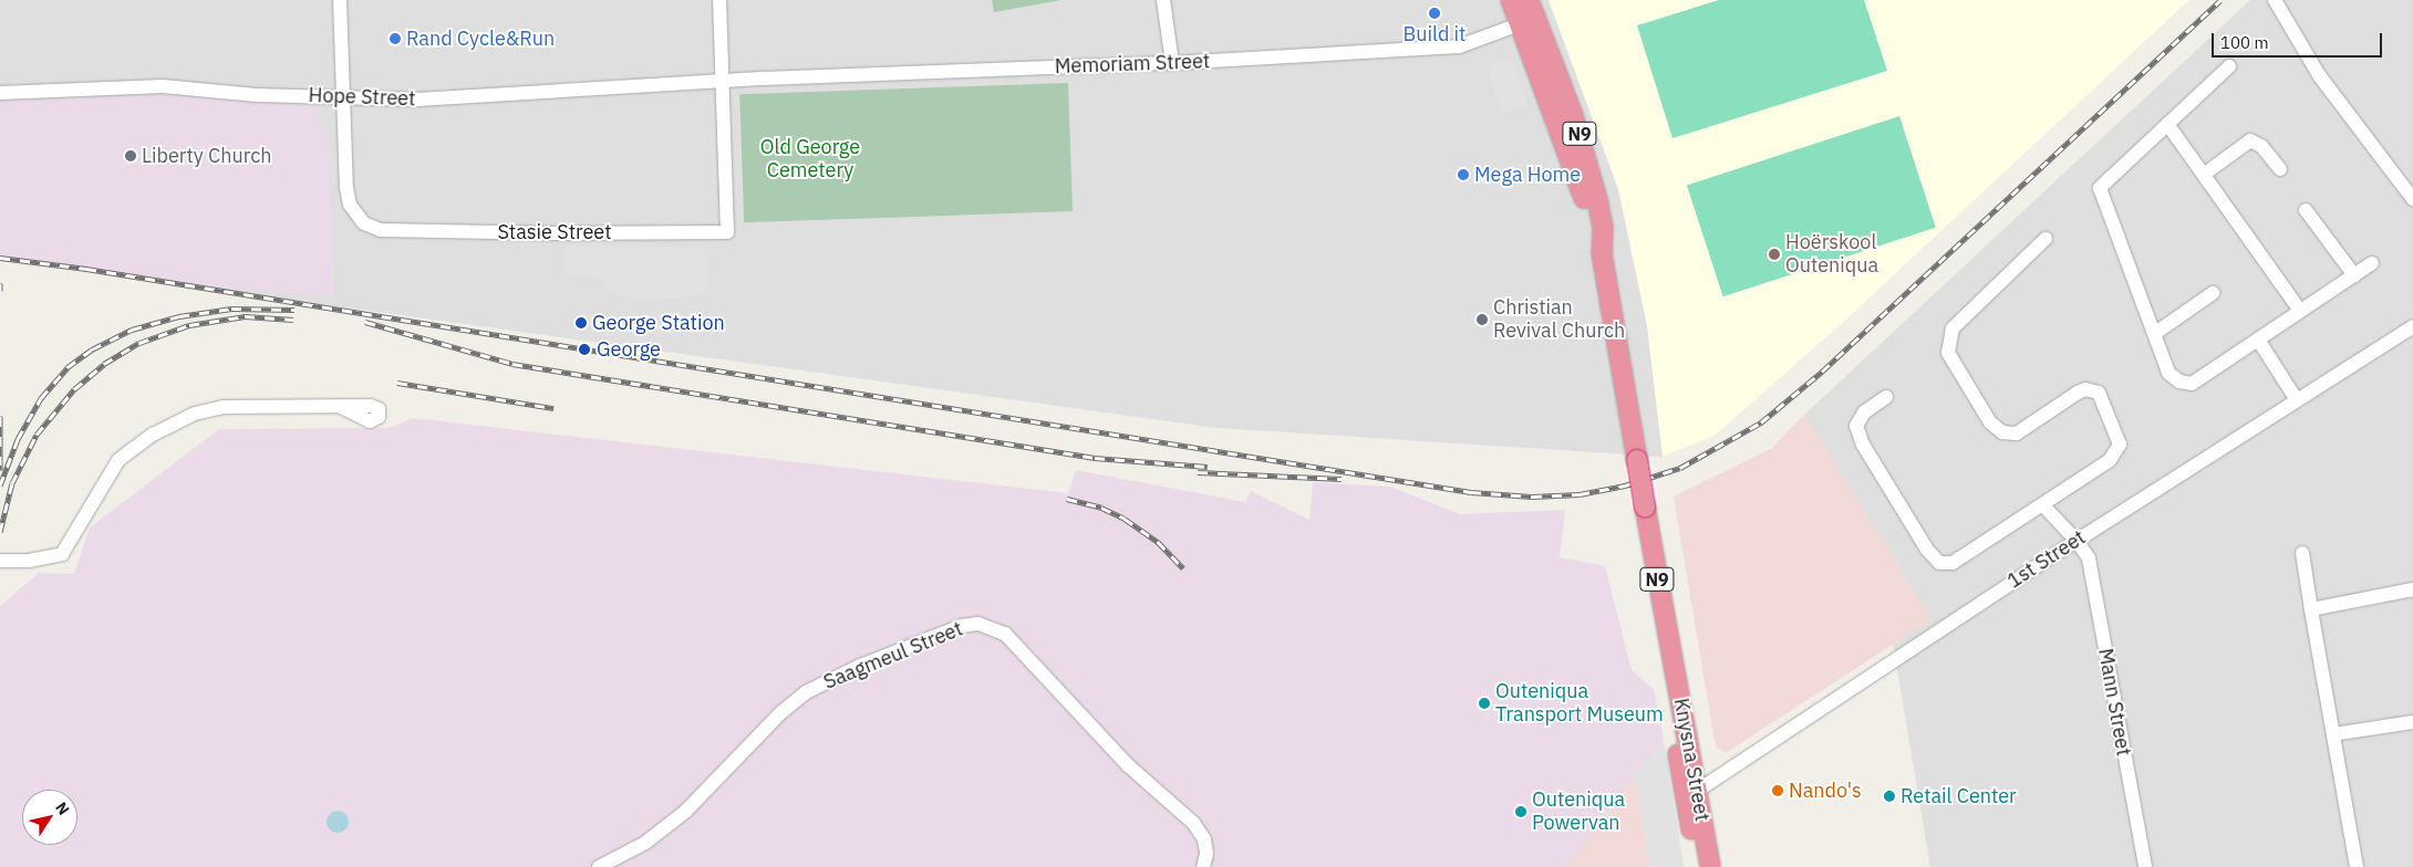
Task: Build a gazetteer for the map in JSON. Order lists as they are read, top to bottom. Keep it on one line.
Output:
{"streets":{"highway":["N9","Knysna Street"],"street":["Memoriam Street","Hope Street","Stasie Street","1st Street","Saagmeul Street","Mann Street"]},"crossings":[["Memoriam Street","Hope Street"],["Memoriam Street","N9"],["Memoriam Street","Stasie Street"],["Memoriam Street","Knysna Street"],["Hope Street","Stasie Street"],["N9","Knysna Street"],["1st Street","Mann Street"],["1st Street","Knysna Street"]],"parks":["Old George Cemetery"],"places":["Build it","Rand Cycle&Run","Liberty Church","Mega Home","Hoërskool Outeniqua","Christian Revival Church","George Station","George","Outeniqua Transport Museum","Nando's","Retail Center","Outeniqua Powervan"],"scale_bar":"100 m","north":"top right"}
